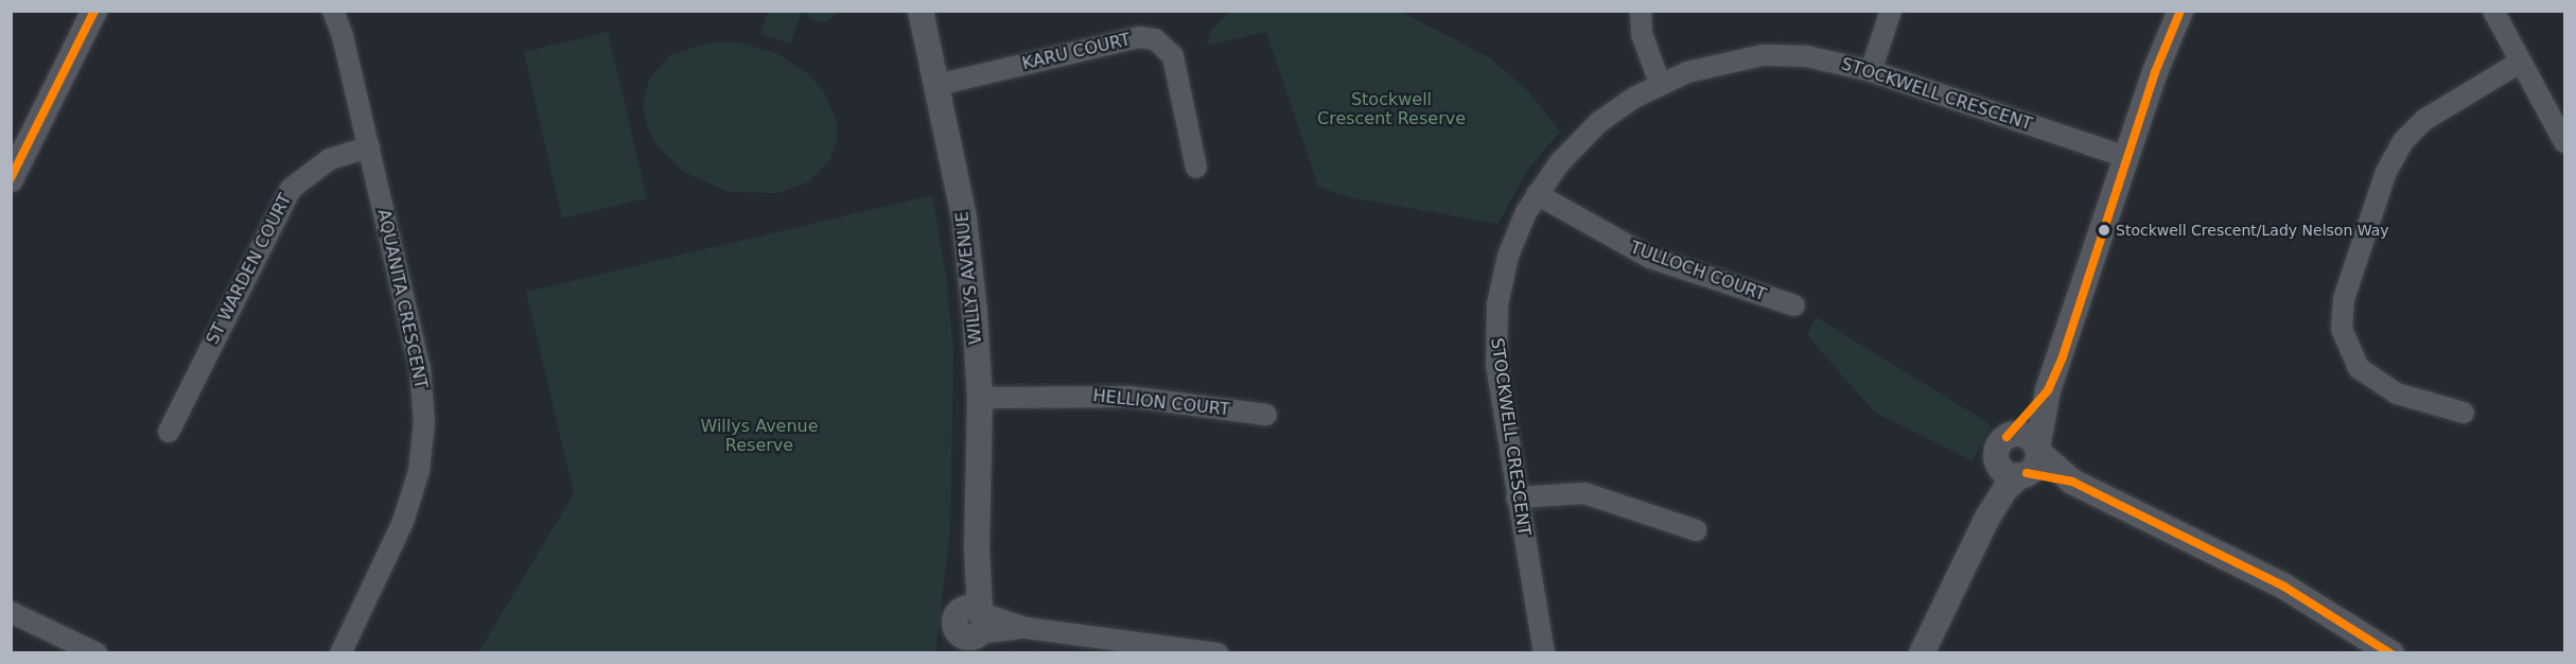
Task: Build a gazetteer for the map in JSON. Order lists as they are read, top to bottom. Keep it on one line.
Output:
{"streets":{"street":["KARU COURT","STOCKWELL CRESCENT","ST WARDEN COURT","TULLOCH COURT","WILLYS AVENUE","AQUANITA CRESCENT","HELLION COURT"]},"crossings":[["KARU COURT","WILLYS AVENUE"],["STOCKWELL CRESCENT","TULLOCH COURT"],["ST WARDEN COURT","AQUANITA CRESCENT"],["WILLYS AVENUE","HELLION COURT"]],"parks":["Stockwell Crescent Reserve","Willys Avenue Reserve"],"places":["Stockwell Crescent/Lady Nelson Way"]}
